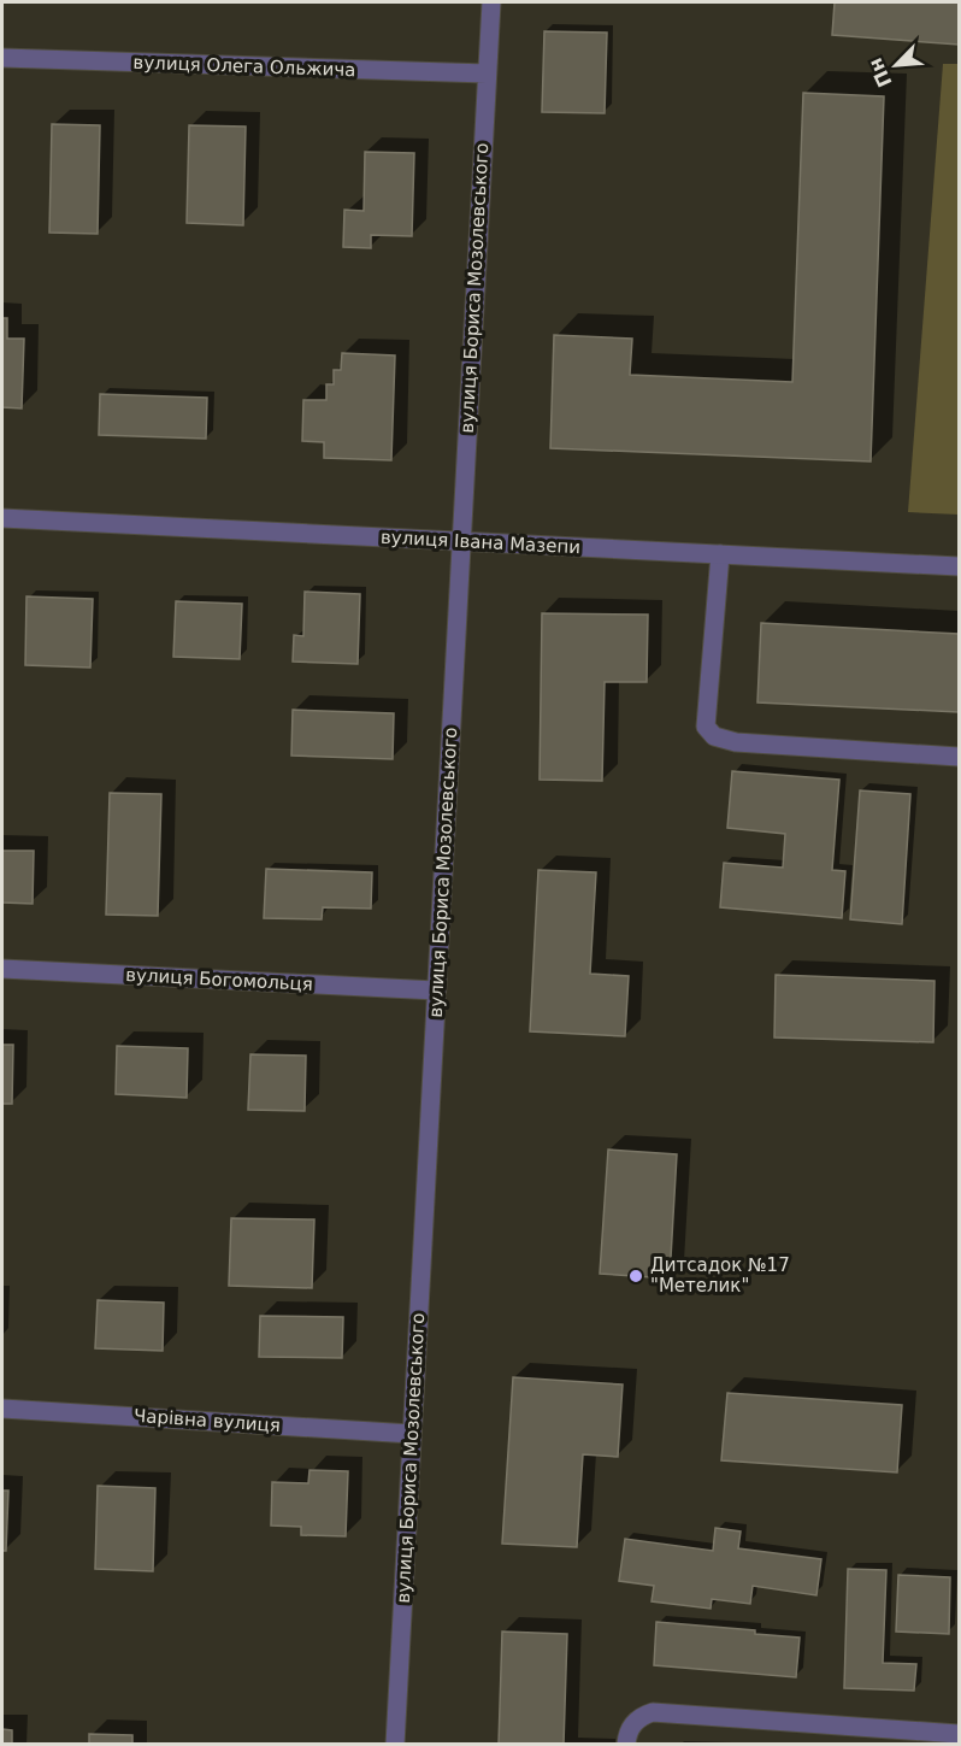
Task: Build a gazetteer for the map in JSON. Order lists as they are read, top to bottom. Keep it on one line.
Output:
{"streets":{"street":["вулиця Олега Ольжича","вулиця Бориса Мозолевського","вулиця Івана Мазепи","вулиця Богомольця","Чарівна вулиця"]},"crossings":[["вулиця Олега Ольжича","вулиця Бориса Мозолевського"],["вулиця Бориса Мозолевського","вулиця Івана Мазепи"],["вулиця Бориса Мозолевського","вулиця Богомольця"],["вулиця Бориса Мозолевського","Чарівна вулиця"]],"places":["Дитсадок №17 \"Метелик\""],"north":"bottom left"}
